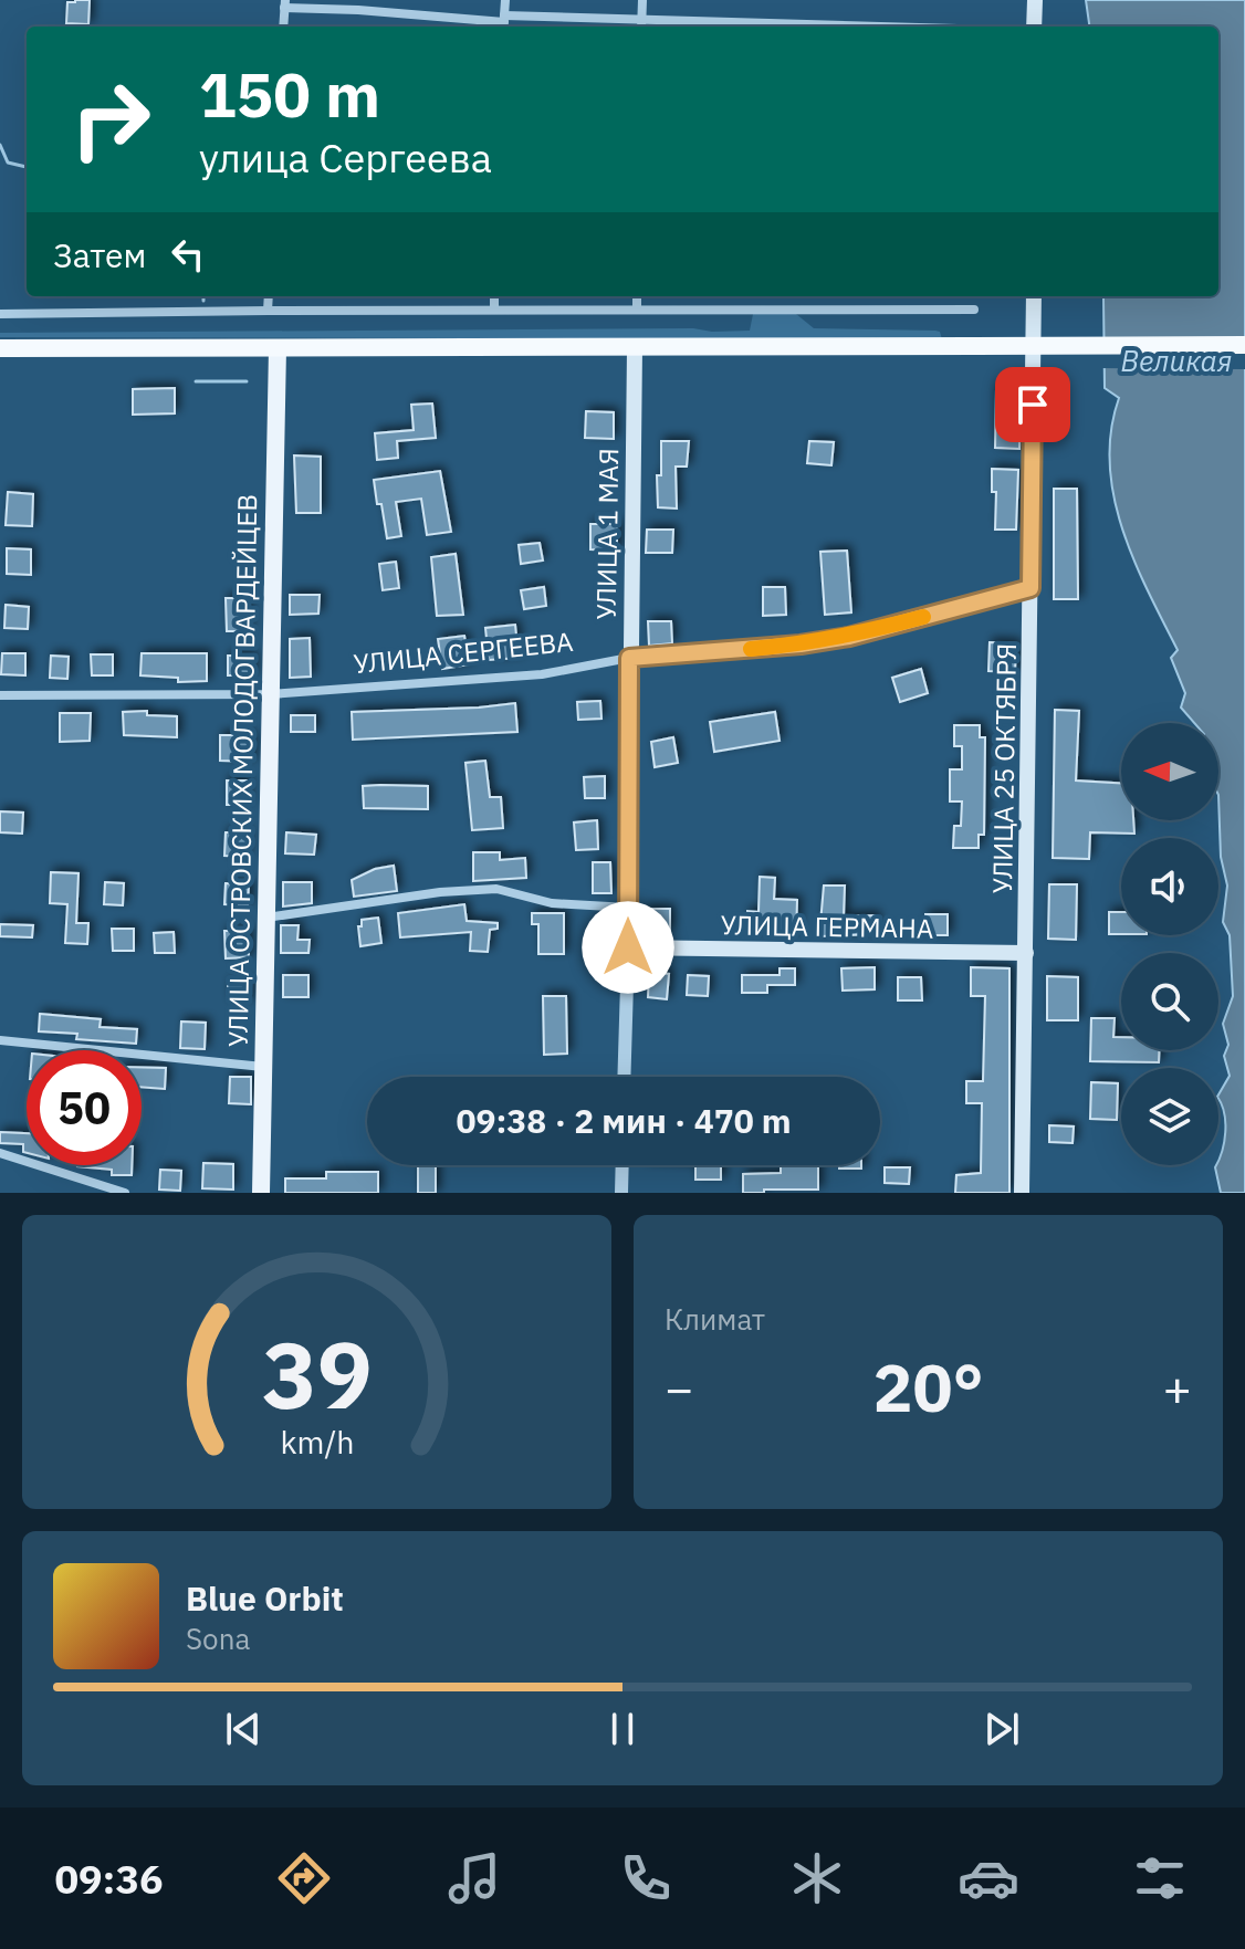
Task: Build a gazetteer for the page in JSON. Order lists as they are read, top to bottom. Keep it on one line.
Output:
{"streets":{"main road":["УЛИЦА 1 МАЯ","УЛИЦА СЕРГЕЕВА","УЛИЦА 25 ОКТЯБРЯ","УЛИЦА ОСТРОВСКИХ МОЛОДОГВАРДЕЙЦЕВ","УЛИЦА ГЕРМАНА"]},"crossings":[["УЛИЦА 1 МАЯ","УЛИЦА СЕРГЕЕВА"],["УЛИЦА 1 МАЯ","УЛИЦА ГЕРМАНА"],["УЛИЦА СЕРГЕЕВА","УЛИЦА 25 ОКТЯБРЯ"],["УЛИЦА СЕРГЕЕВА","УЛИЦА ОСТРОВСКИХ МОЛОДОГВАРДЕЙЦЕВ"],["УЛИЦА 25 ОКТЯБРЯ","УЛИЦА ГЕРМАНА"]],"water":["Великая"],"north":"left","page":{"turn":["150 m","улица Сергеева"],"then":"Затем","limit":"50","trip":"09:38 · 2 мин · 470 m","tile":"Климат","heat":["−","20°","+"],"song":["Blue Orbit","Sona"],"tabs":"09:36","gauge":["39","km/h"]}}
